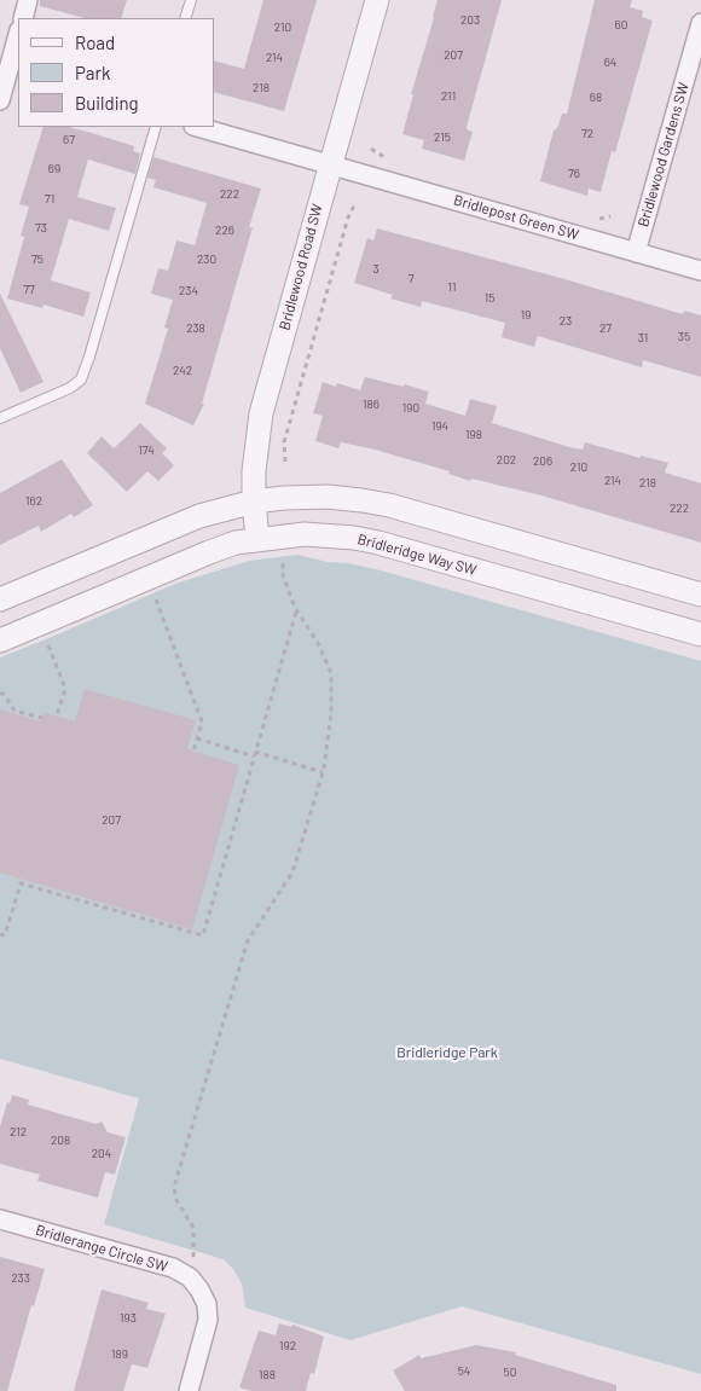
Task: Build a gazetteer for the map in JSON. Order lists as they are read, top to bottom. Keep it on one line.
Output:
{"streets":{"street":["Bridlewood Gardens SW","Bridlepost Green SW","Bridlewood Road SW","Bridleridge Way SW","Bridlerange Circle SW"]},"crossings":[["Bridlewood Gardens SW","Bridlepost Green SW"],["Bridlepost Green SW","Bridlewood Road SW"],["Bridlewood Road SW","Bridleridge Way SW"]],"parks":["Bridleridge Park"],"house_numbers":["203","60","210","207","214","64","218","211","68","72","215","67","69","76","222","71","73","226","75","230","3","7","11","77","234","15","19","23","238","27","35","31","242","186","190","194","198","174","202","206","210","214","218","162","222","207","212","208","204","233","193","192","189","54","50","188"],"legend":["Road","Park","Building"]}
